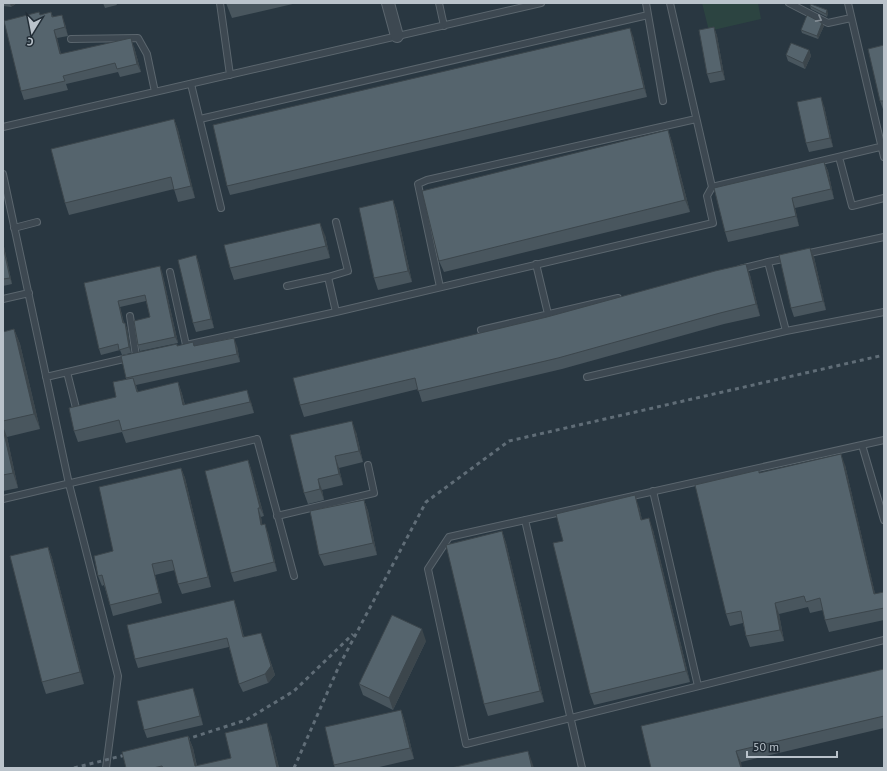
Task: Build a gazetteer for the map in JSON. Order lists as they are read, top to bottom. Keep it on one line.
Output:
{"scale_bar":"50 m","north":"bottom"}
